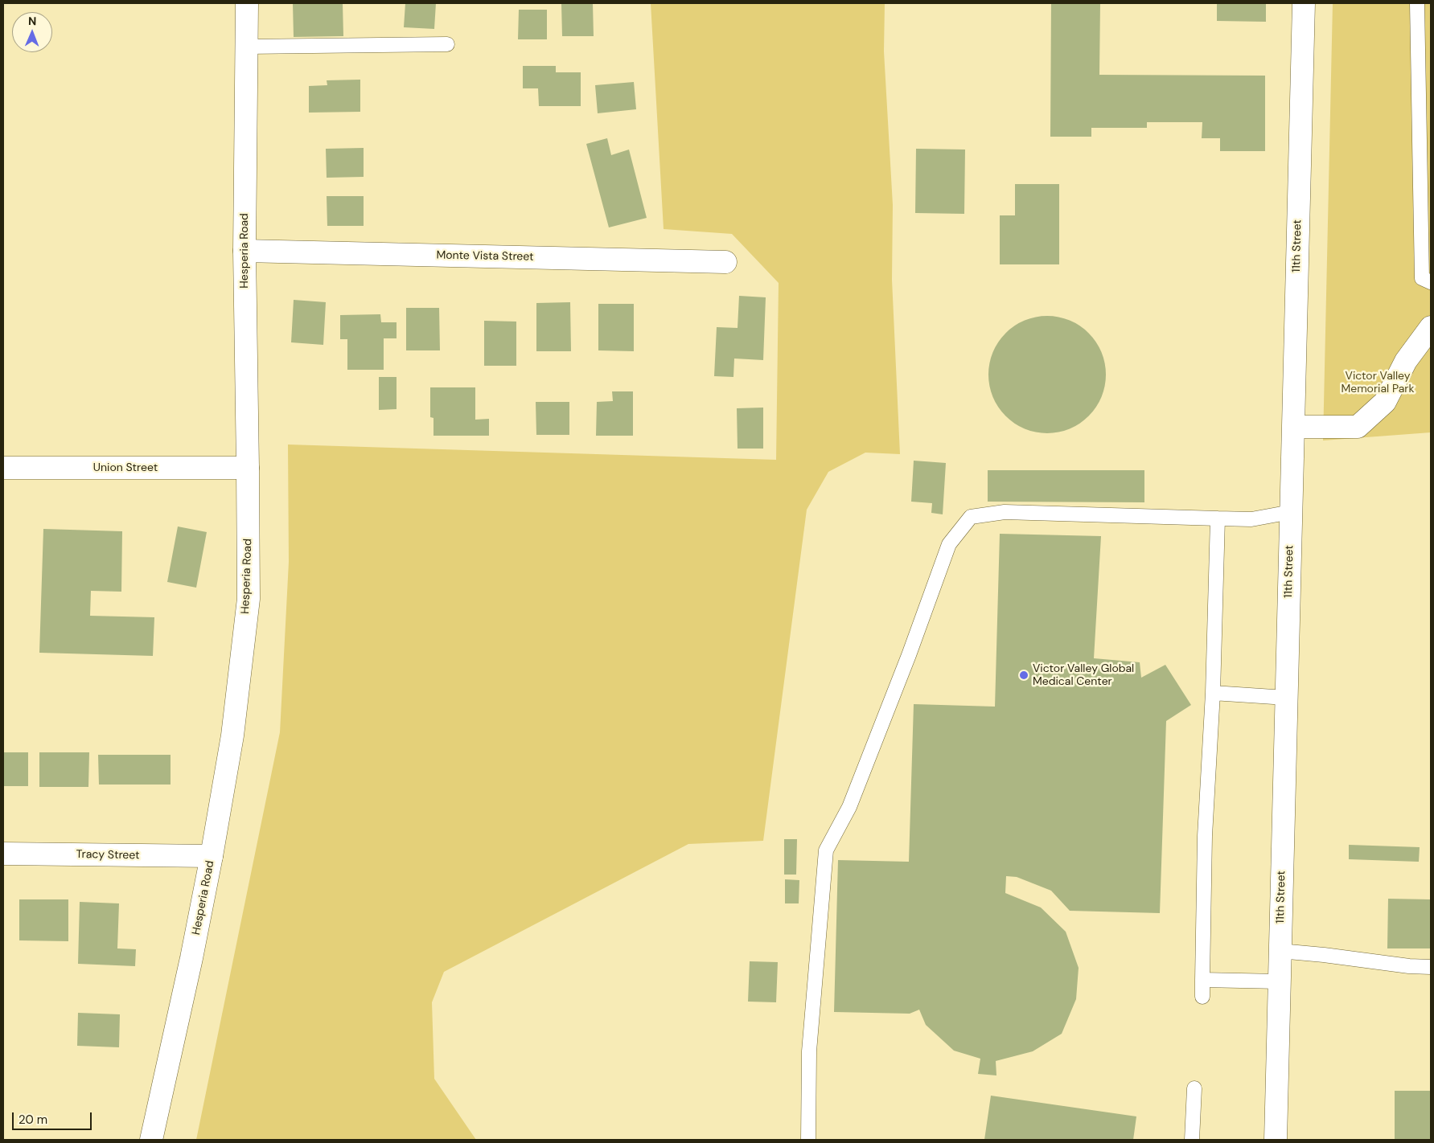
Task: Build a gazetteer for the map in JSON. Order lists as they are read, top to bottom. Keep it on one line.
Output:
{"streets":{"street":["11th Street","Hesperia Road","Monte Vista Street","Union Street","Tracy Street"]},"crossings":[["Hesperia Road","Monte Vista Street"],["Hesperia Road","Union Street"],["Hesperia Road","Tracy Street"]],"parks":["Victor Valley Memorial Park"],"places":["Victor Valley Global Medical Center"],"scale_bar":"20 m","north":"top"}
